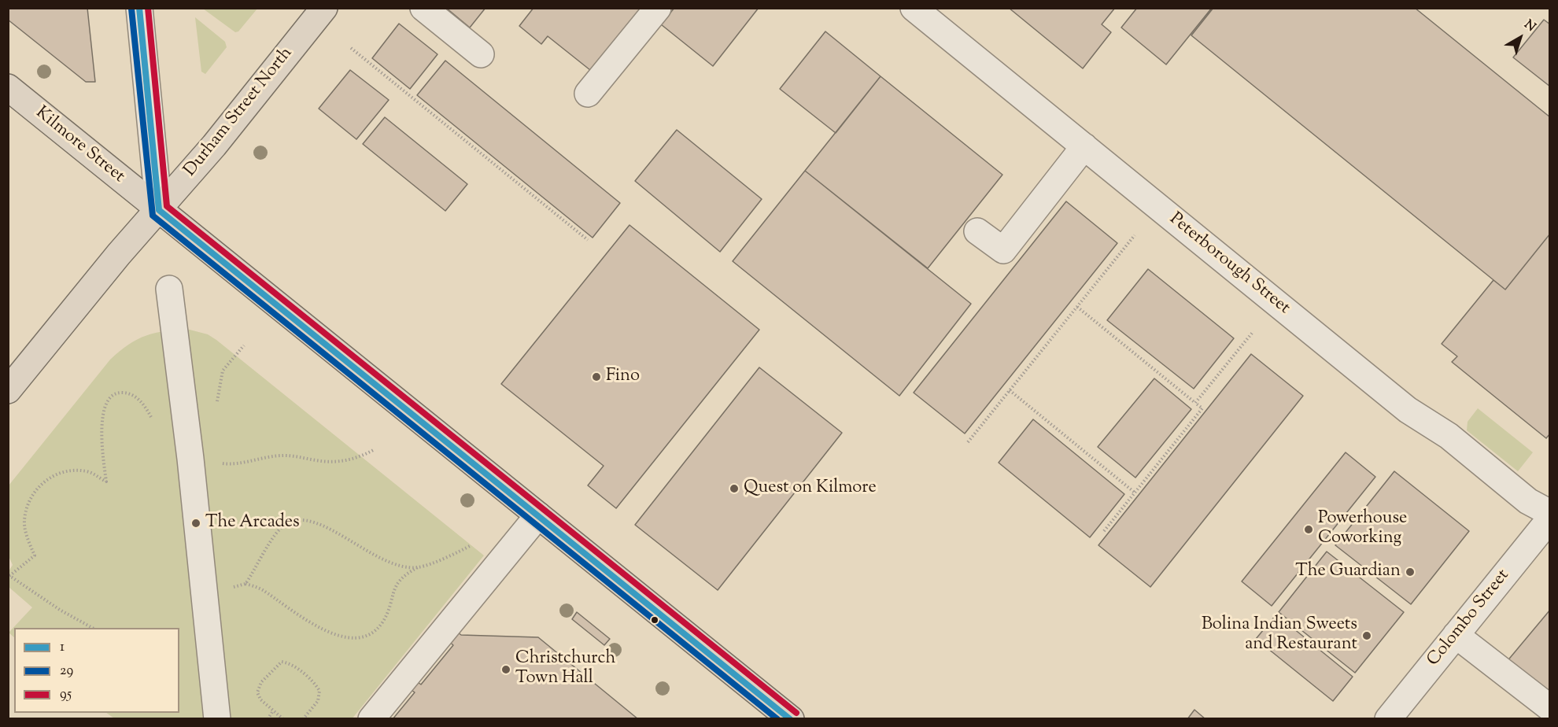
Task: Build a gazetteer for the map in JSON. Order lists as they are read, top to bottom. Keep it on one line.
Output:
{"streets":{"main road":["Durham Street North","Kilmore Street"],"street":["Peterborough Street","Colombo Street"]},"crossings":[["Durham Street North","Kilmore Street"]],"places":["Fino","Quest on Kilmore","The Arcades","Powerhouse Coworking","The Guardian","Bolina Indian Sweets and Restaurant","Christchurch Town Hall"],"lines":["transit line 1","transit line 95","transit line 29"],"legend":["1","29","95"],"north":"top right"}
